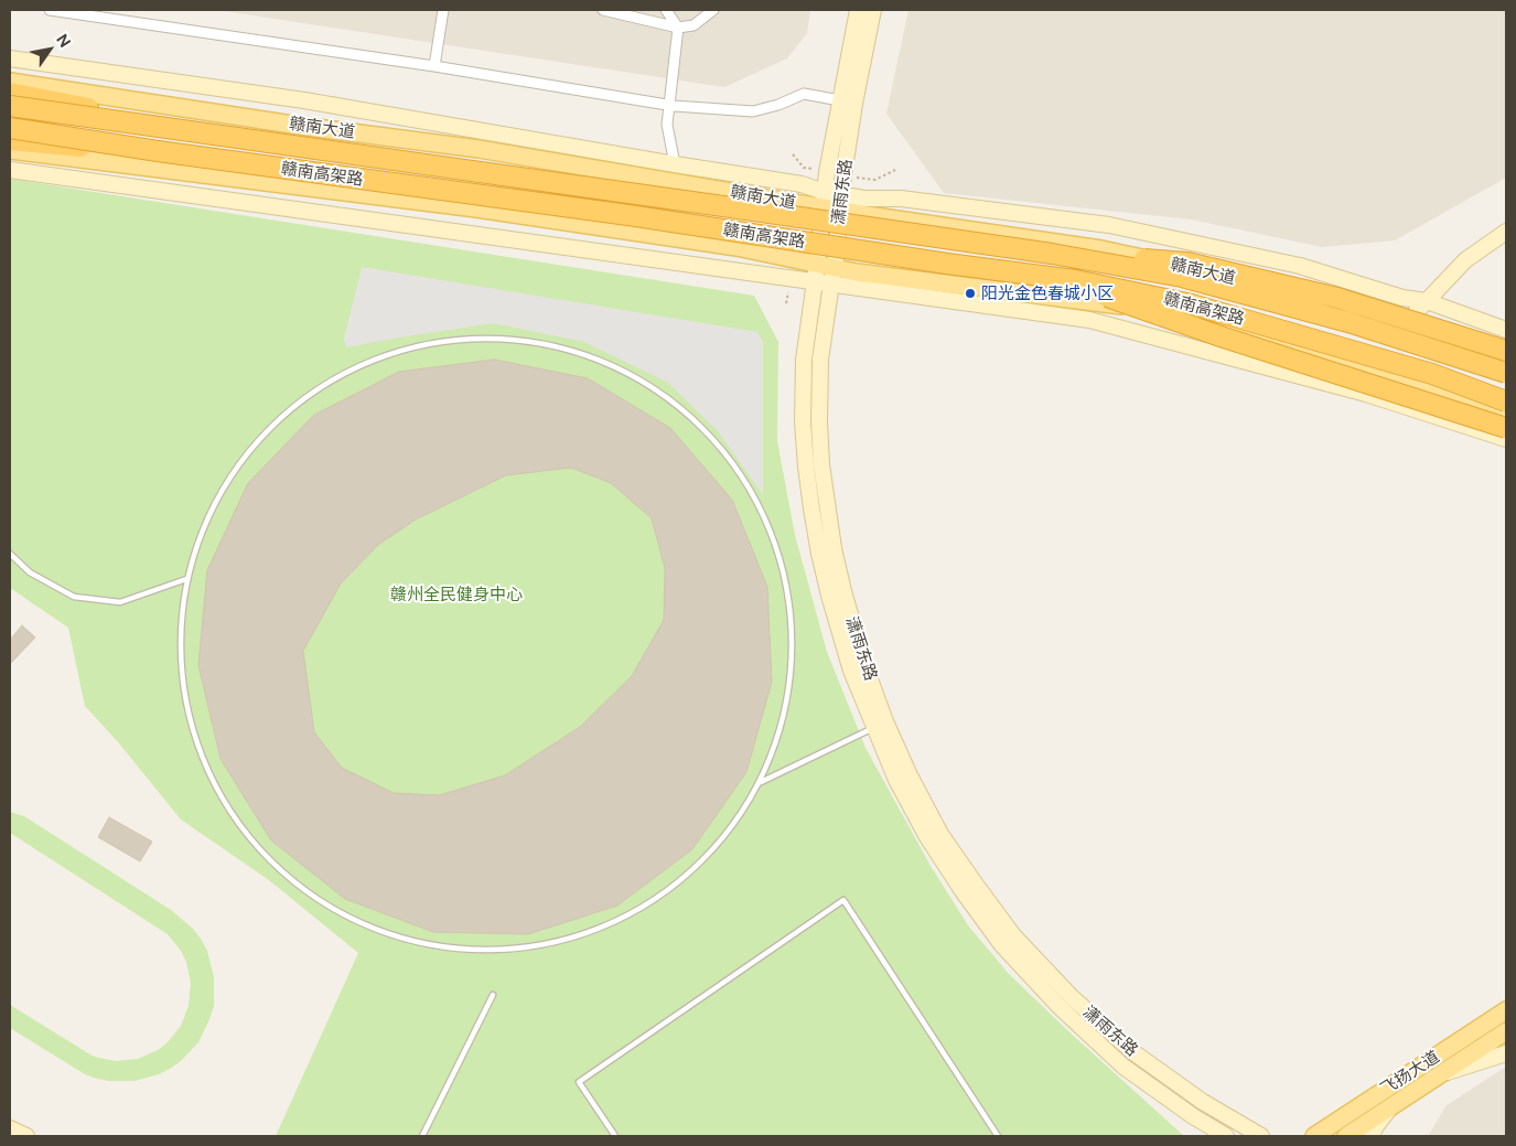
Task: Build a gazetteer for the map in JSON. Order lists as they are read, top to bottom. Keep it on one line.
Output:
{"streets":{"highway":["赣南高架路"],"main road":["赣南大道","飞扬大道"],"street":["潇雨东路"]},"crossings":[["赣南大道","潇雨东路"]],"parks":["赣州全民健身中心"],"places":["阳光金色春城小区"],"north":"top right"}
